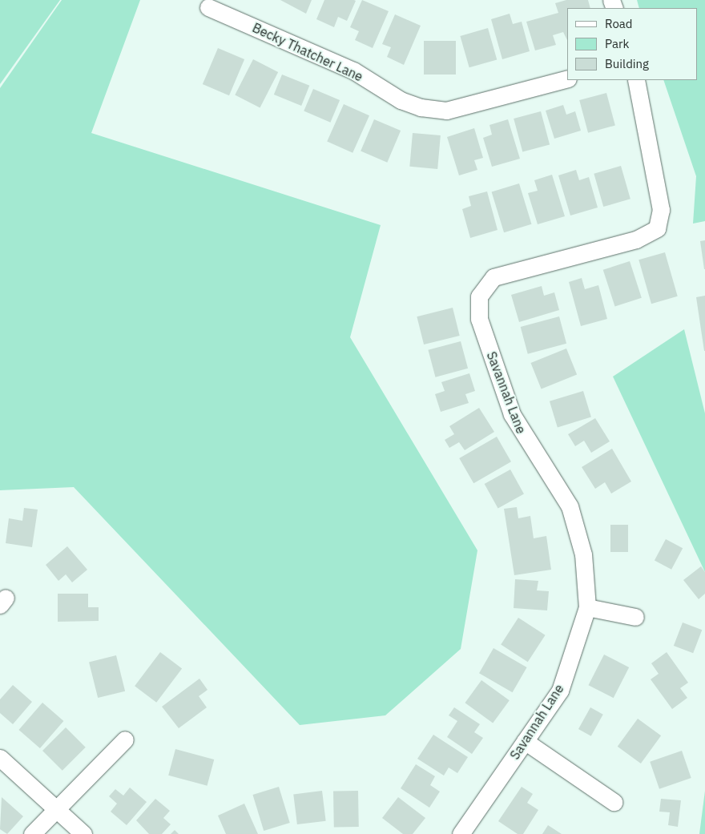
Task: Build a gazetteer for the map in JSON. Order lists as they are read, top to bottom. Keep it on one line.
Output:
{"streets":{"street":["Becky Thatcher Lane","Savannah Lane"]},"legend":["Road","Park","Building"]}
